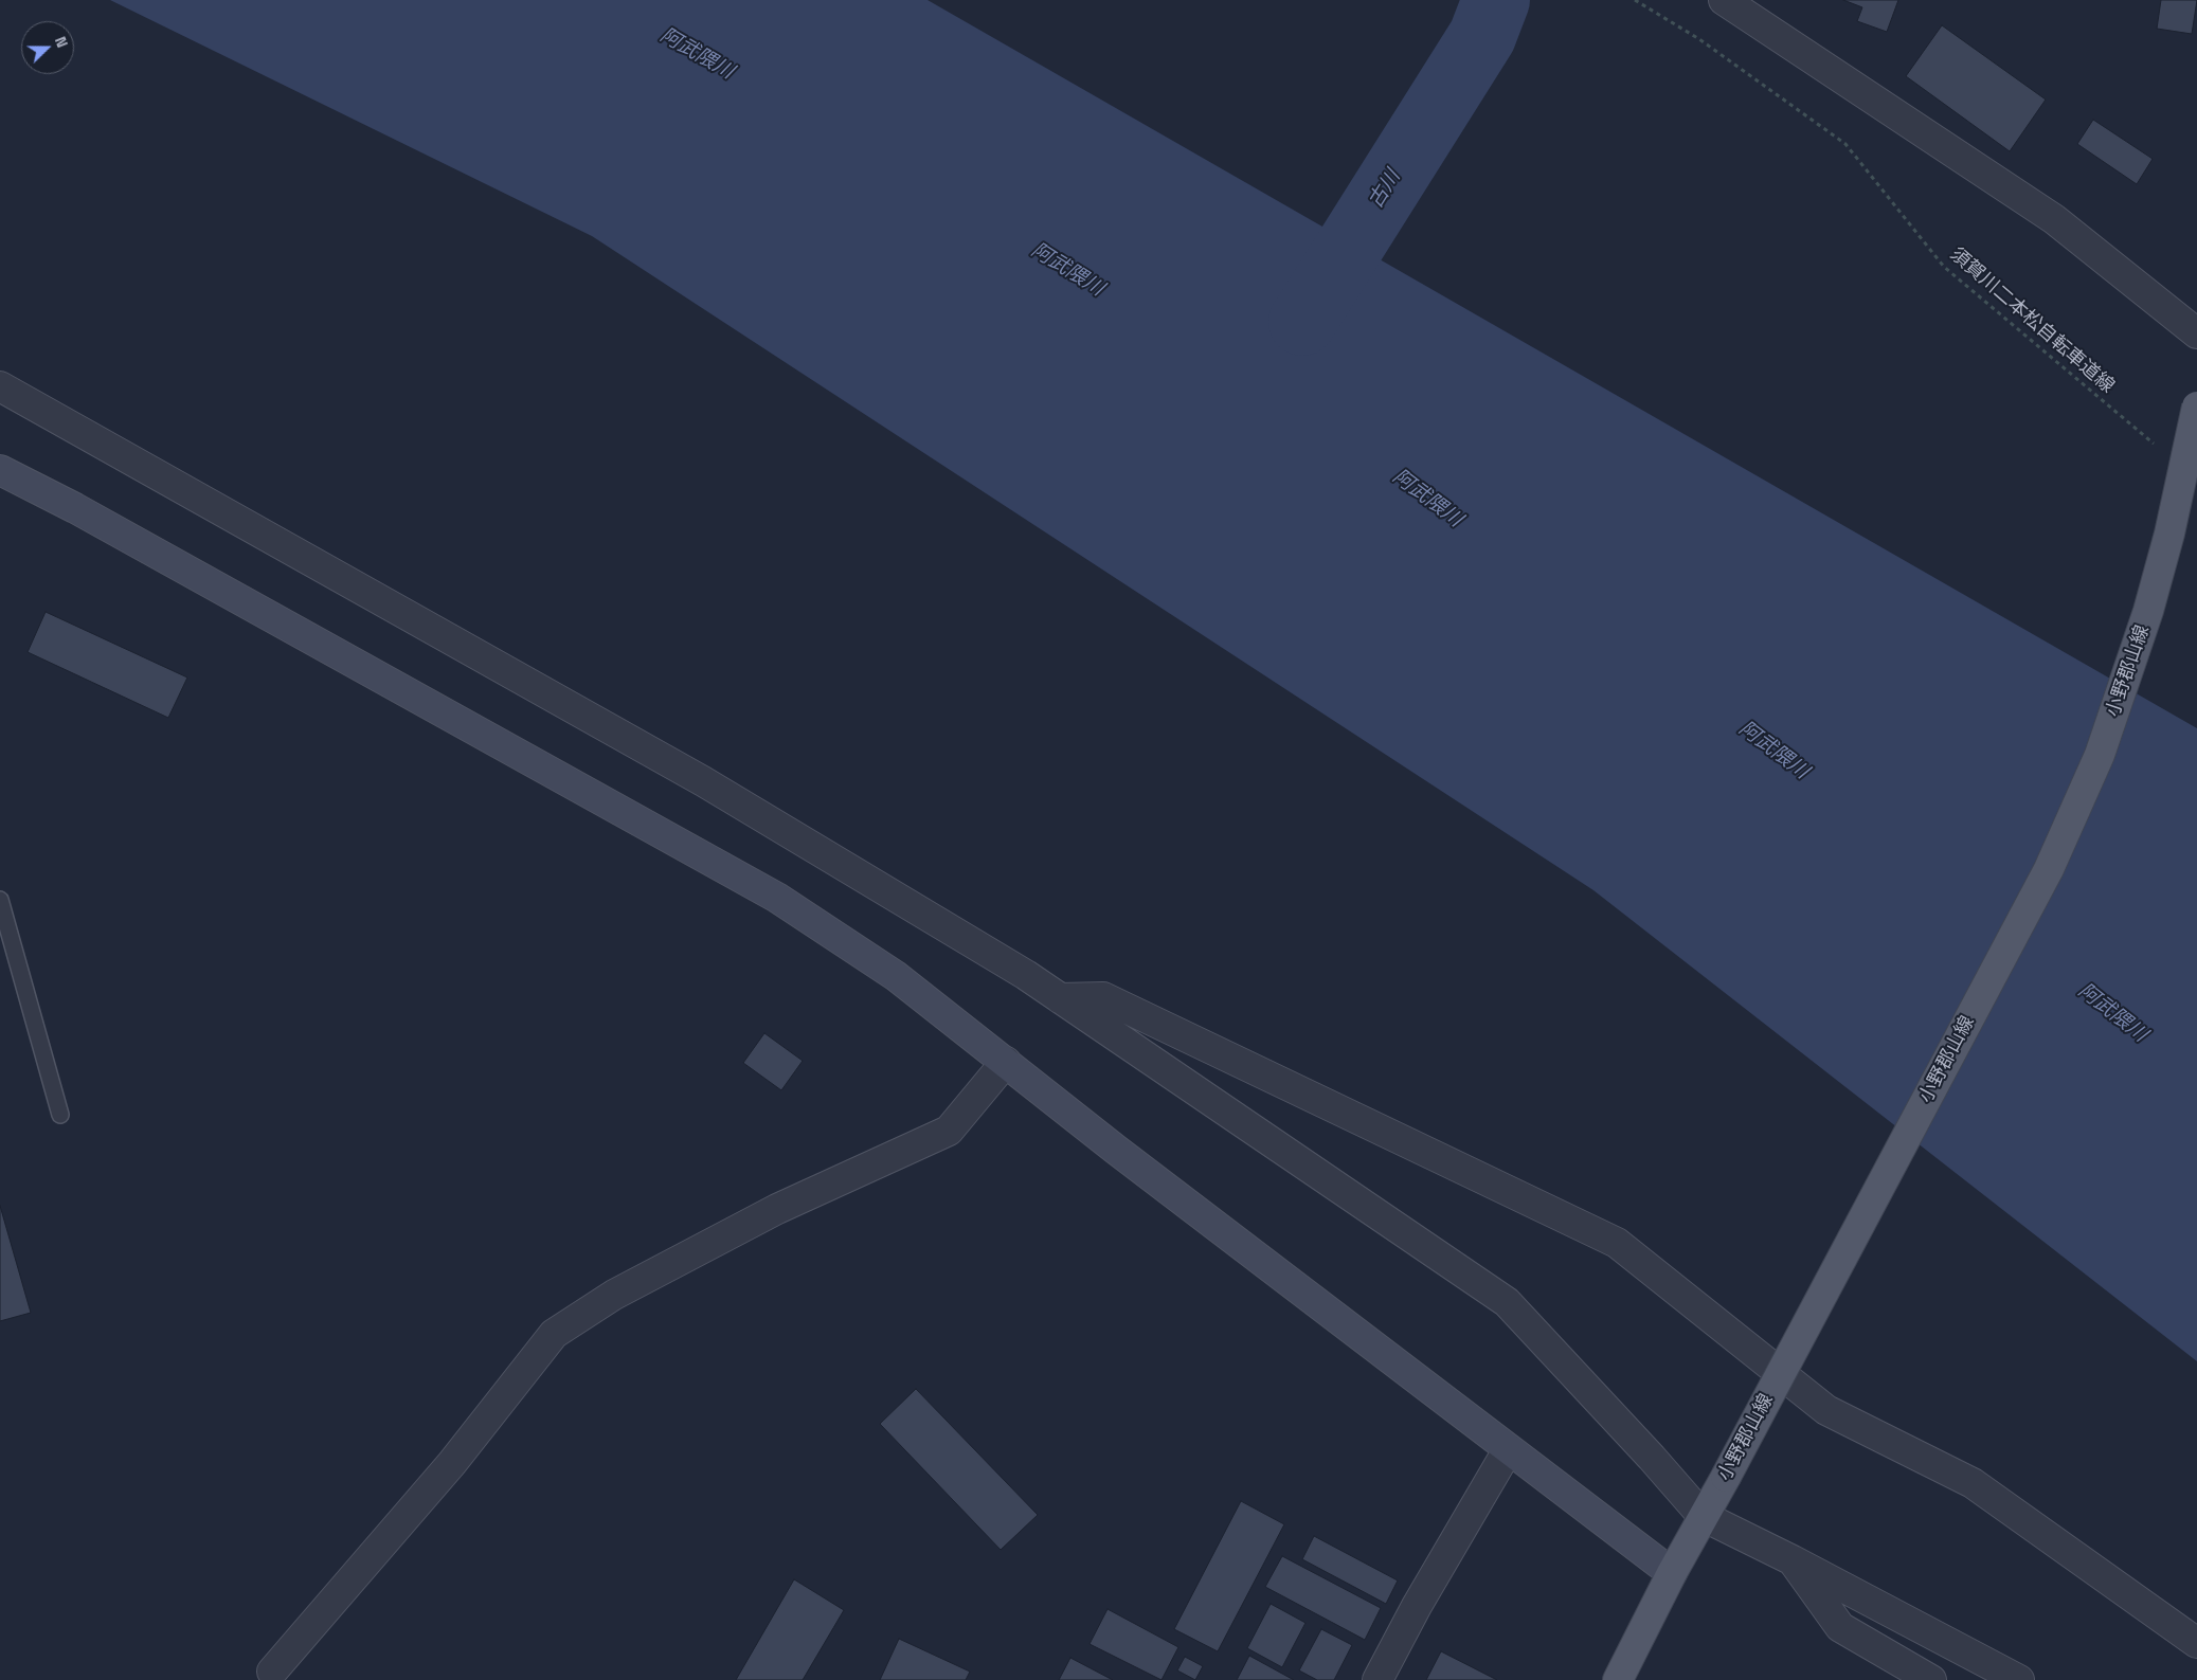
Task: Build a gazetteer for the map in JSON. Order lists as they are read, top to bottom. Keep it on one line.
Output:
{"streets":{"main road":["小野郡山線"],"path":["須賀川二本松自転車道線"]},"water":["阿武隈川","古川"],"north":"right"}
